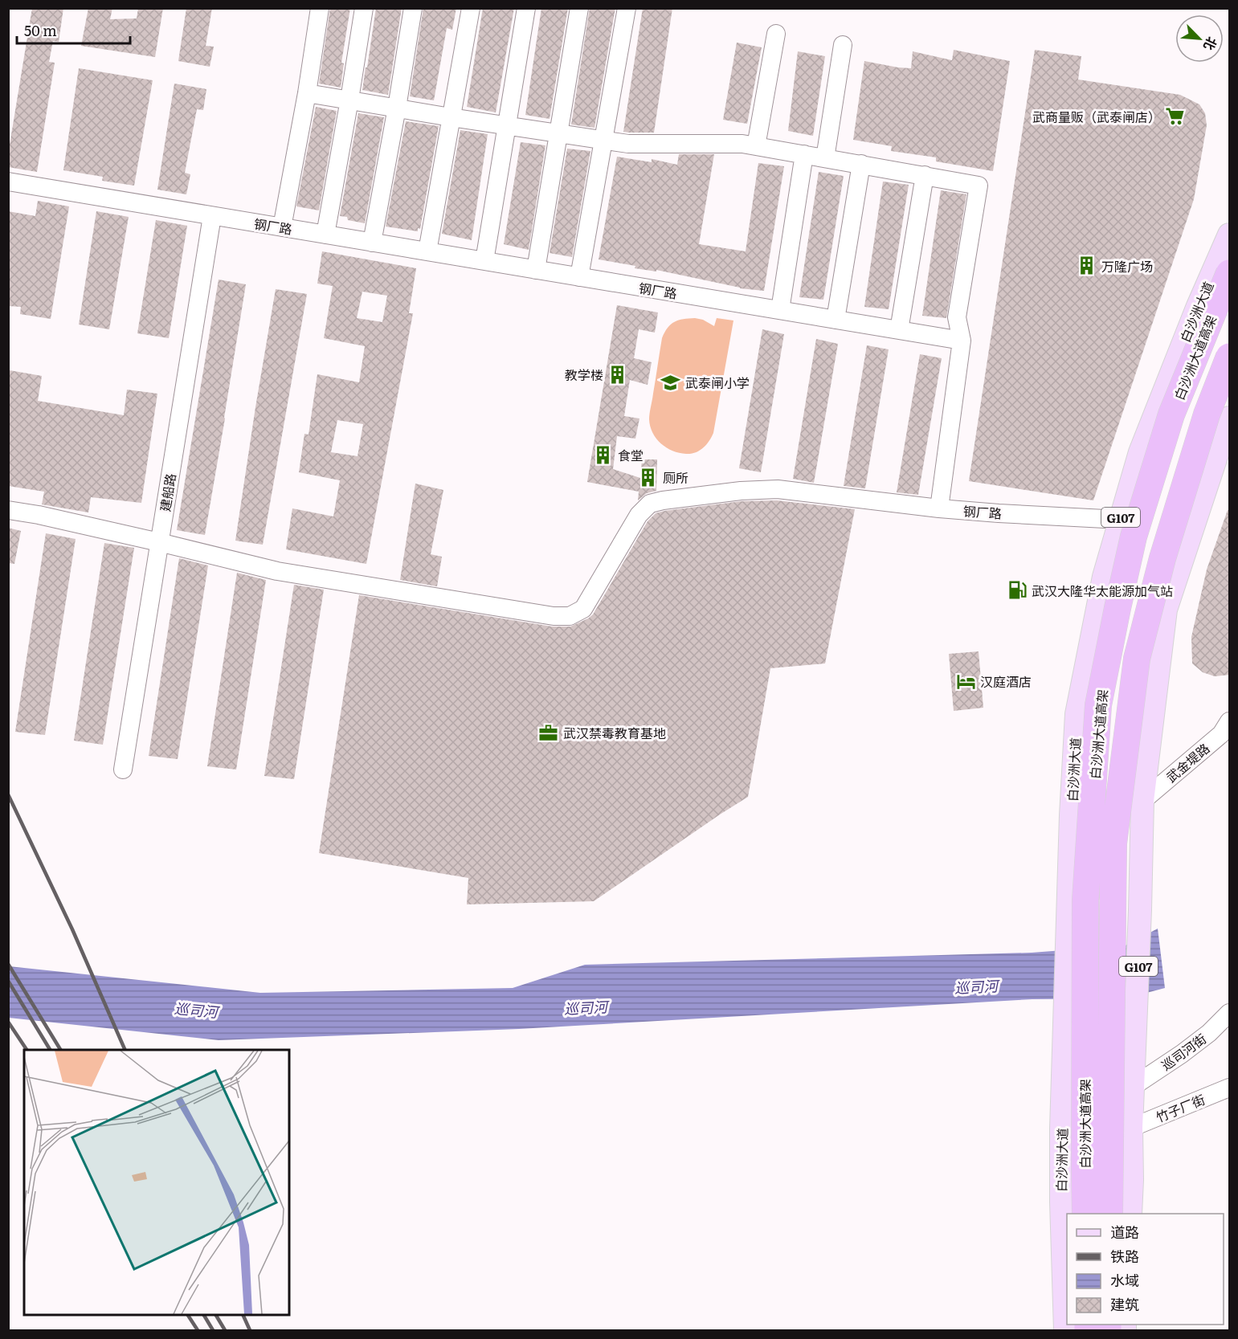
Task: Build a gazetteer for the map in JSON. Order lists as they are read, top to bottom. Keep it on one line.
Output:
{"streets":{"highway":["白沙洲大道高架"],"main road":["白沙洲大道","G107"],"street":["钢厂路","建船路","武金堤路","巡司河街","竹子厂街"]},"crossings":[["钢厂路","白沙洲大道"],["钢厂路","建船路"],["G107","武金堤路"],["G107","巡司河街"],["G107","竹子厂街"]],"water":["巡司河"],"places":{"supermarket":["武商量贩（武泰闸店）"],"building":["万隆广场","教学楼","食堂","厕所"],"school or university":["武泰闸小学"],"fuel station":["武汉大隆华太能源加气站"],"hotel":["汉庭酒店"],"office":["武汉禁毒教育基地"]},"legend":["道路","铁路","水域","建筑"],"scale_bar":"50 m","north":"bottom right"}
